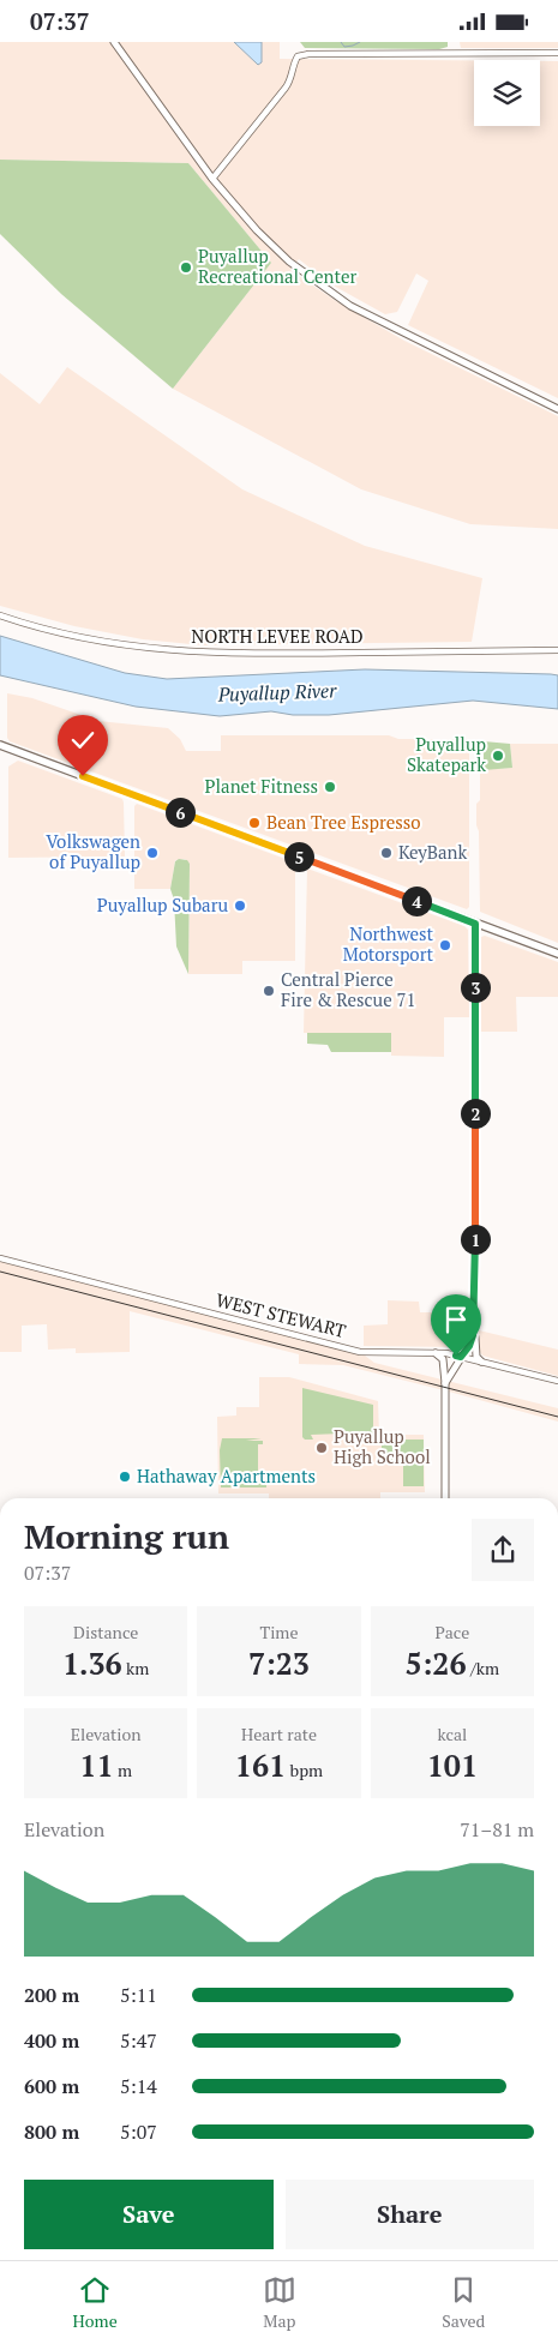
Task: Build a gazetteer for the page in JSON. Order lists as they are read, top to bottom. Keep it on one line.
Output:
{"streets":{"street":["NORTH LEVEE ROAD","WEST STEWART"]},"water":["Puyallup River"],"places":["Puyallup Recreational Center","Puyallup Skatepark","Planet Fitness","Bean Tree Espresso","Volkswagen of Puyallup","KeyBank","Puyallup Subaru","Northwest Motorsport","Central Pierce Fire & Rescue 71","Puyallup High School","Hathaway Apartments"],"page":{"status":"07:37","pins":["6","5","4","3","2","1"],"heading":["Morning run","07:37"],"stats":[["Distance","1.36 km"],["Time","7:23"],["Pace","5:26 /km"],["Elevation","11 m"],["Heart rate","161 bpm"],["kcal","101"]],"chart":["Elevation","71–81 m"],"list":[{"name":"200 m","note":"5:11"},{"name":"400 m","note":"5:47"},{"name":"600 m","note":"5:14"},{"name":"800 m","note":"5:07"}],"buttons":["Save","Share"],"tabs":["Home","Map","Saved"]}}
